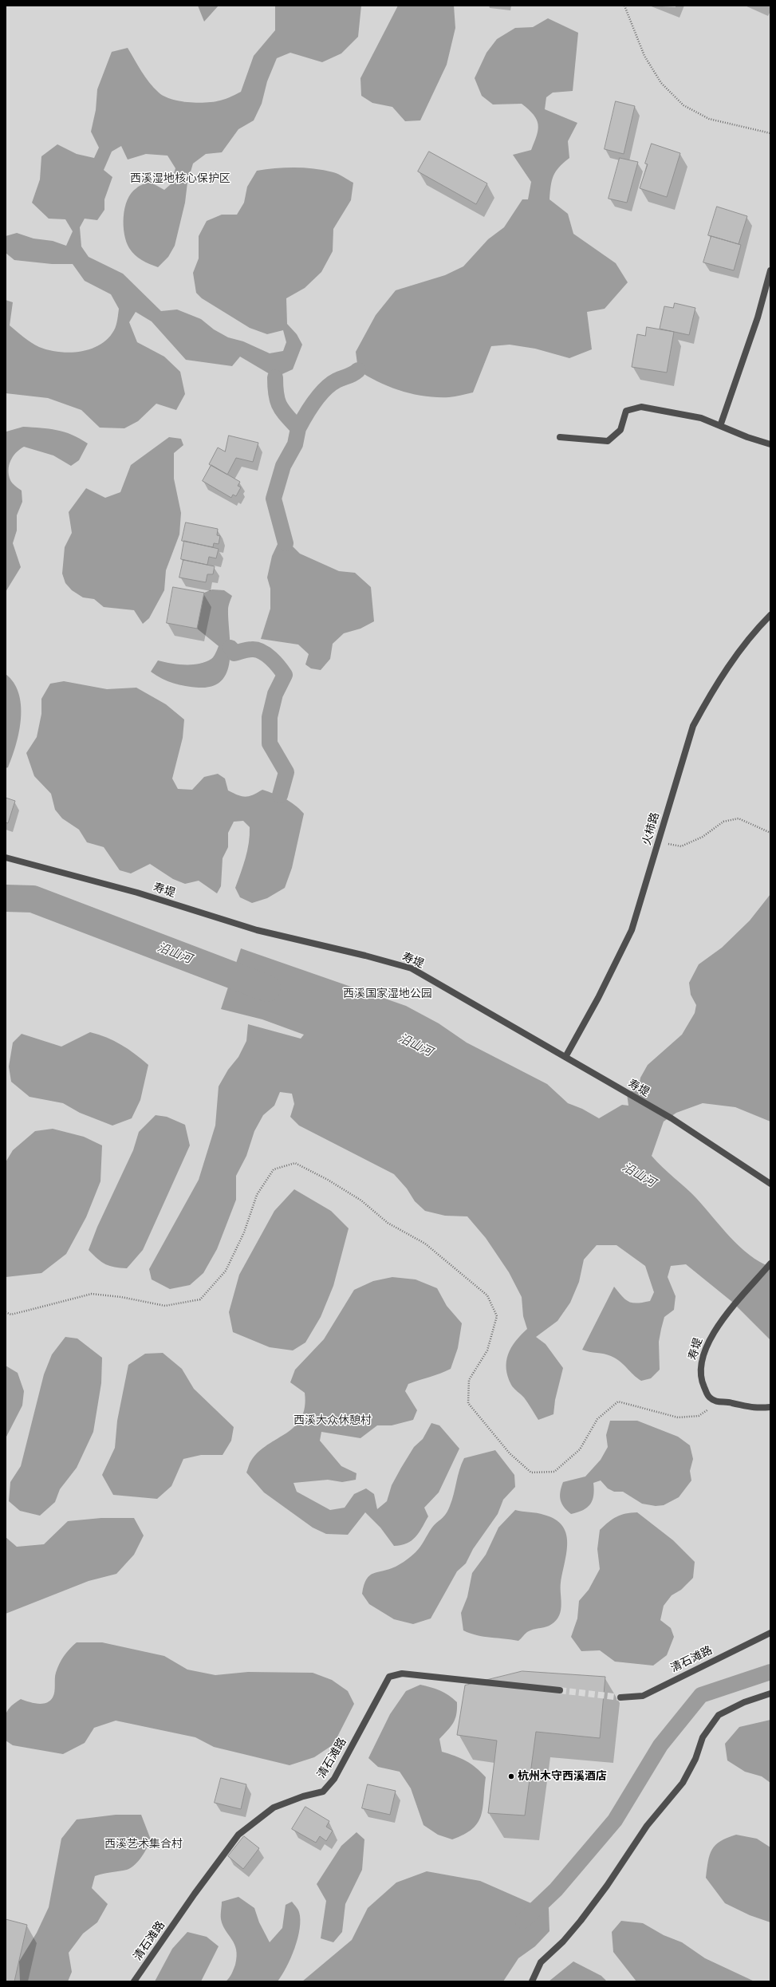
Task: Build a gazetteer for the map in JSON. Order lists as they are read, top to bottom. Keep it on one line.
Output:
{"streets":{"street":["火柿路","寿堤","清石滩路"]},"crossings":[["火柿路","寿堤"]],"water":["沿山河"],"parks":["西溪湿地核心保护区","西溪国家湿地公园","西溪大众休憩村","西溪艺术集合村"],"places":["杭州木守西溪酒店"]}
